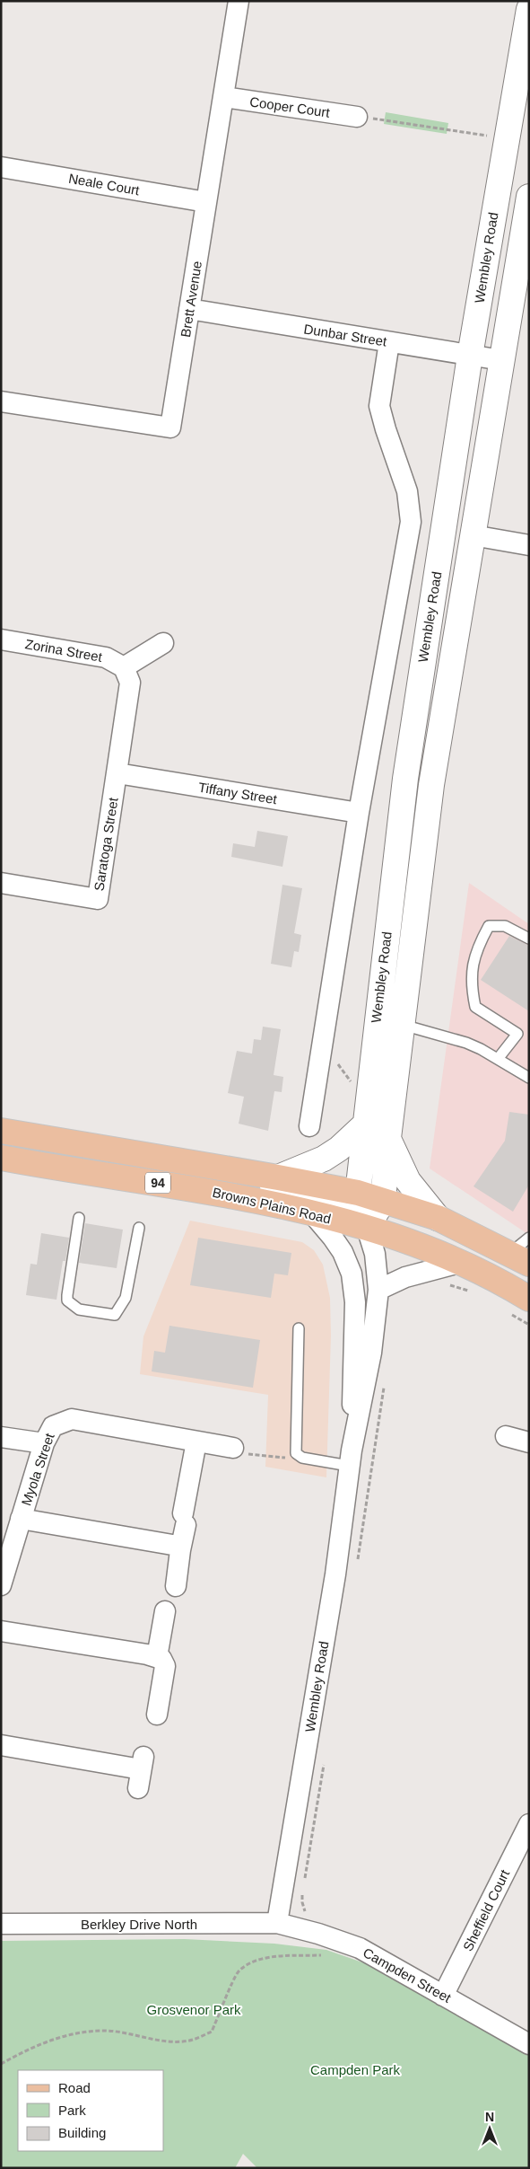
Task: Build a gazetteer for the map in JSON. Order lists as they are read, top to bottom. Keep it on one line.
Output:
{"streets":{"main road":["Wembley Road","94","Browns Plains Road"],"street":["Cooper Court","Neale Court","Brett Avenue","Dunbar Street","Zorina Street","Tiffany Street","Saratoga Street","Myola Street","Sheffield Court","Berkley Drive North","Campden Street"]},"crossings":[["Cooper Court","Brett Avenue"],["Neale Court","Brett Avenue"],["Wembley Road","Dunbar Street"],["Wembley Road","Browns Plains Road"],["Wembley Road","Berkley Drive North"],["Wembley Road","Campden Street"],["Brett Avenue","Dunbar Street"],["Tiffany Street","Saratoga Street"],["Sheffield Court","Campden Street"],["Berkley Drive North","Campden Street"]],"parks":["Grosvenor Park","Campden Park"],"legend":["Road","Park","Building"],"north":"top"}
